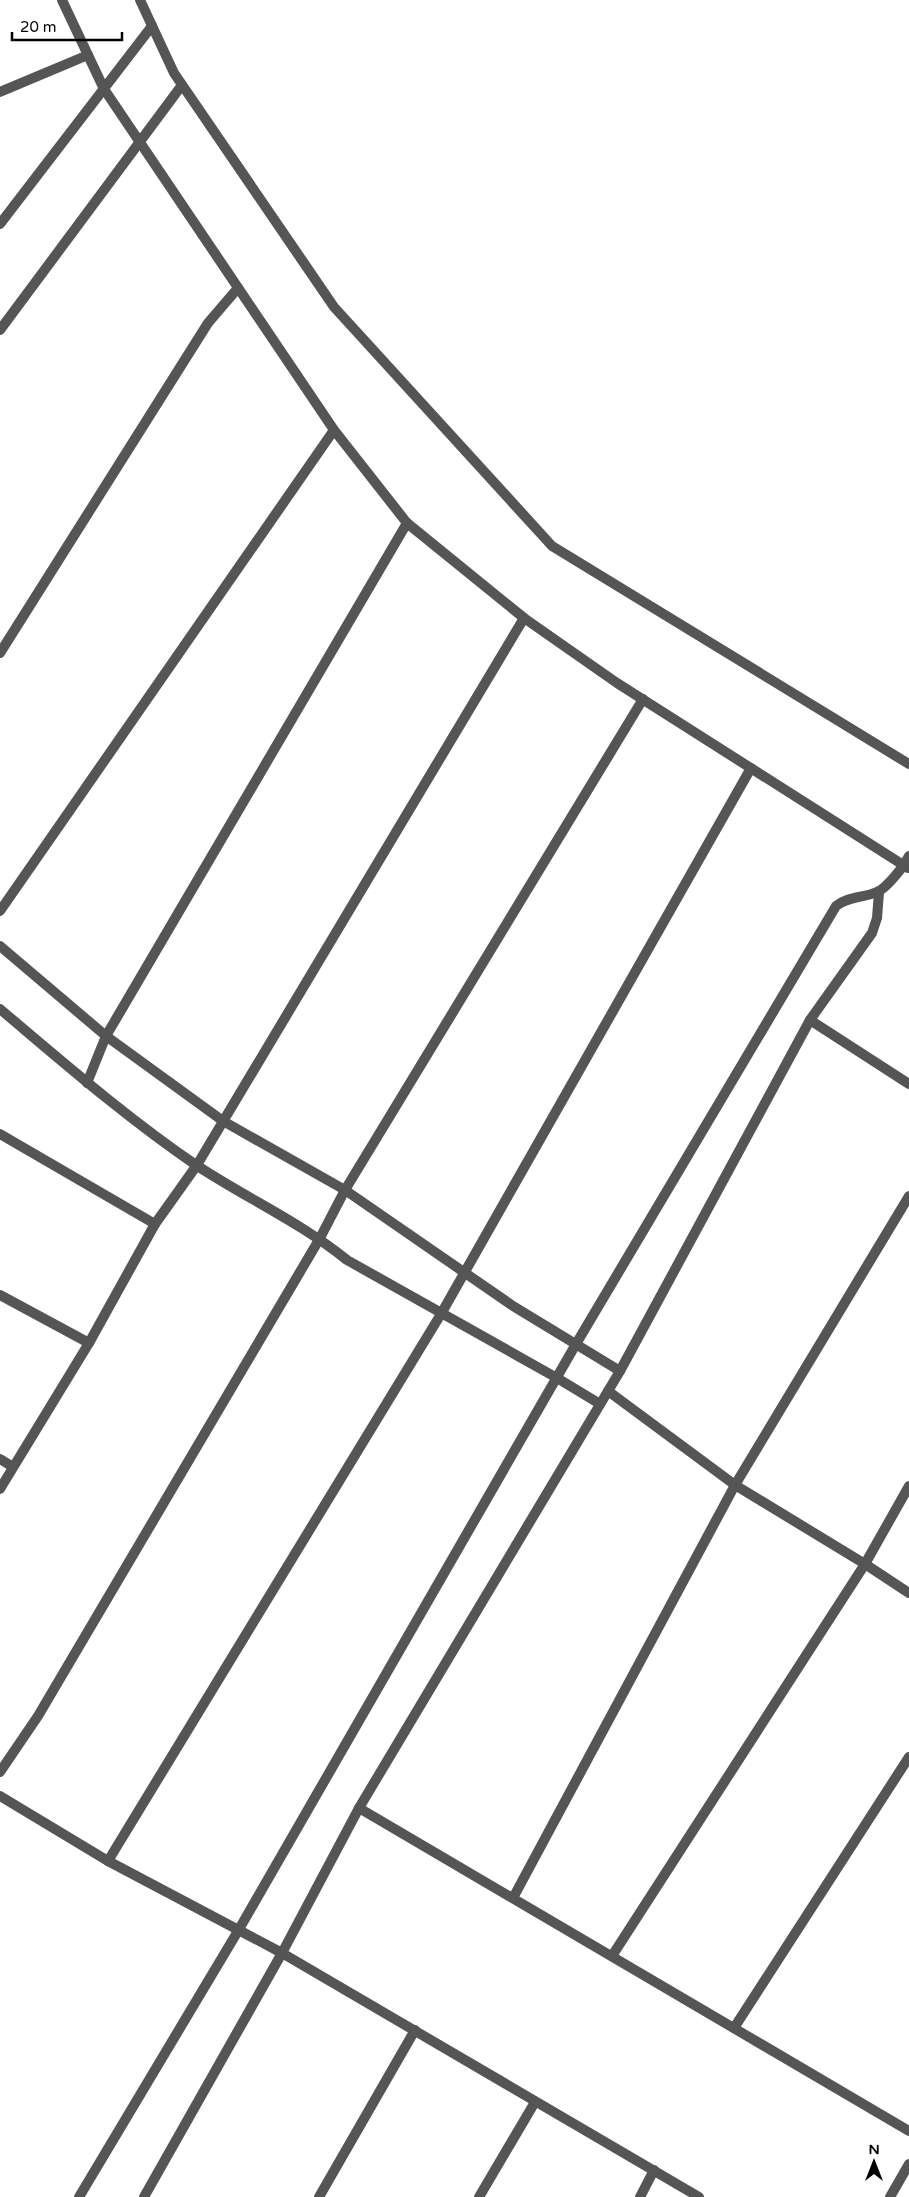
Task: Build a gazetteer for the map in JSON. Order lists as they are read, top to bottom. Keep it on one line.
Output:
{"scale_bar":"20 m","north":"top"}
